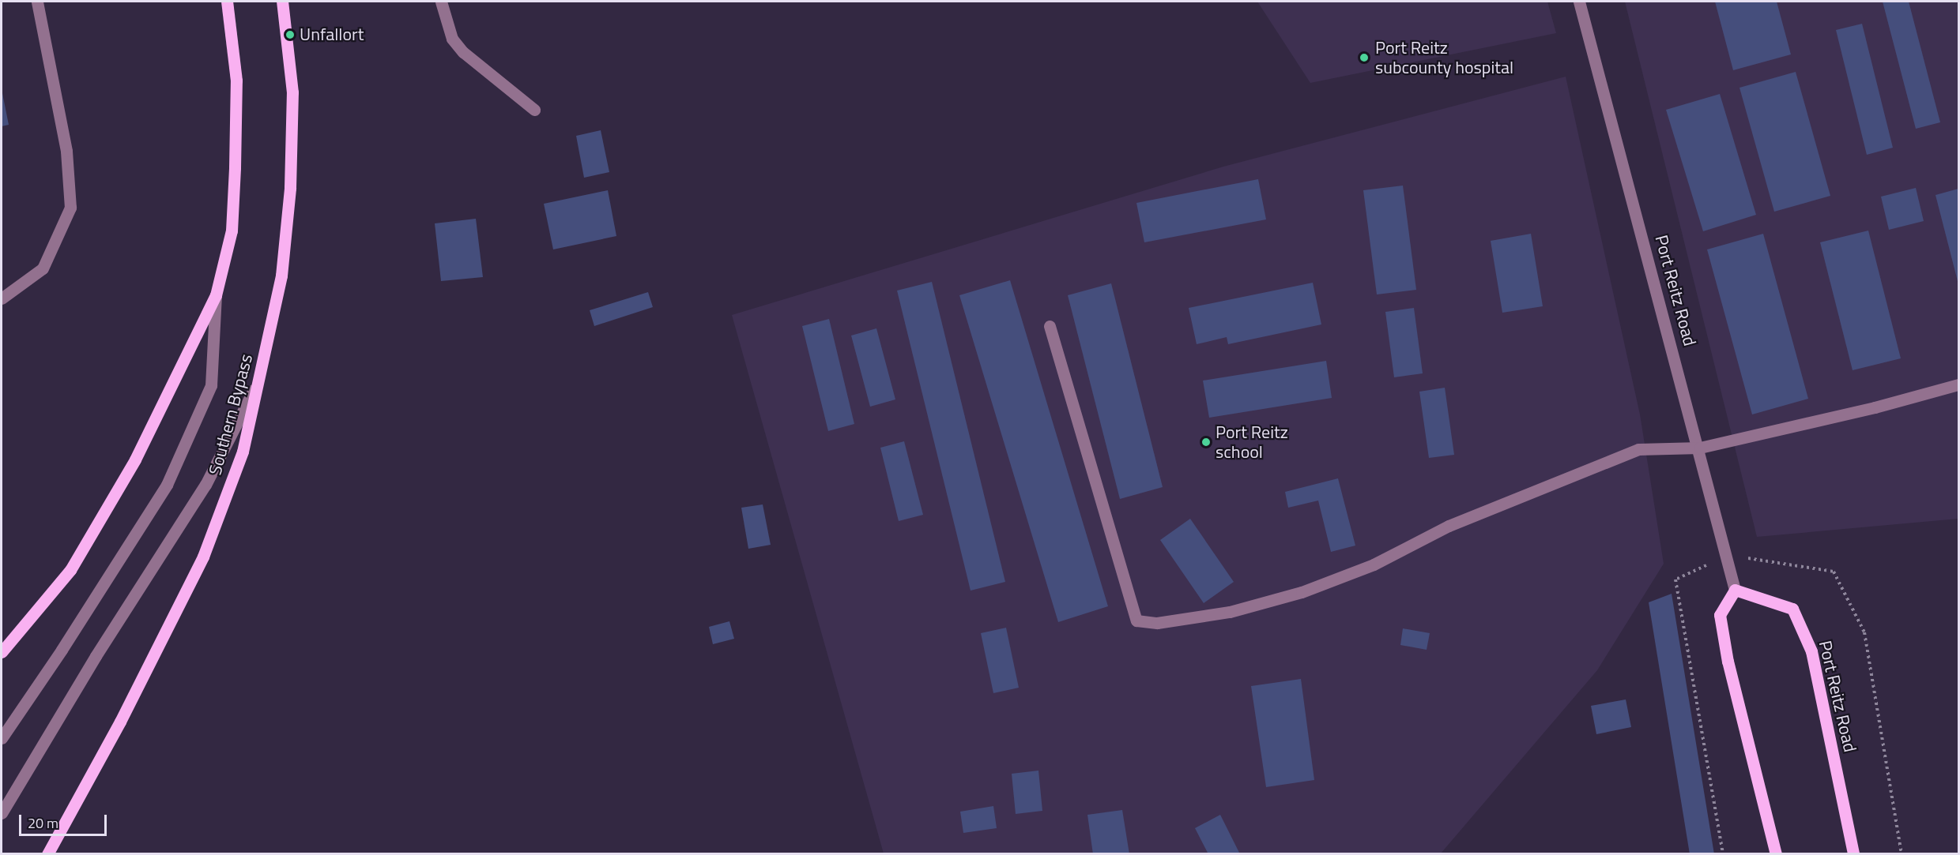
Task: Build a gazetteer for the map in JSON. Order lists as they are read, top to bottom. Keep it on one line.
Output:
{"streets":{"main road":["Port Reitz Road","Southern Bypass"]},"places":["Unfallort","Port Reitz subcounty hospital","Port Reitz school"],"scale_bar":"20 m"}
